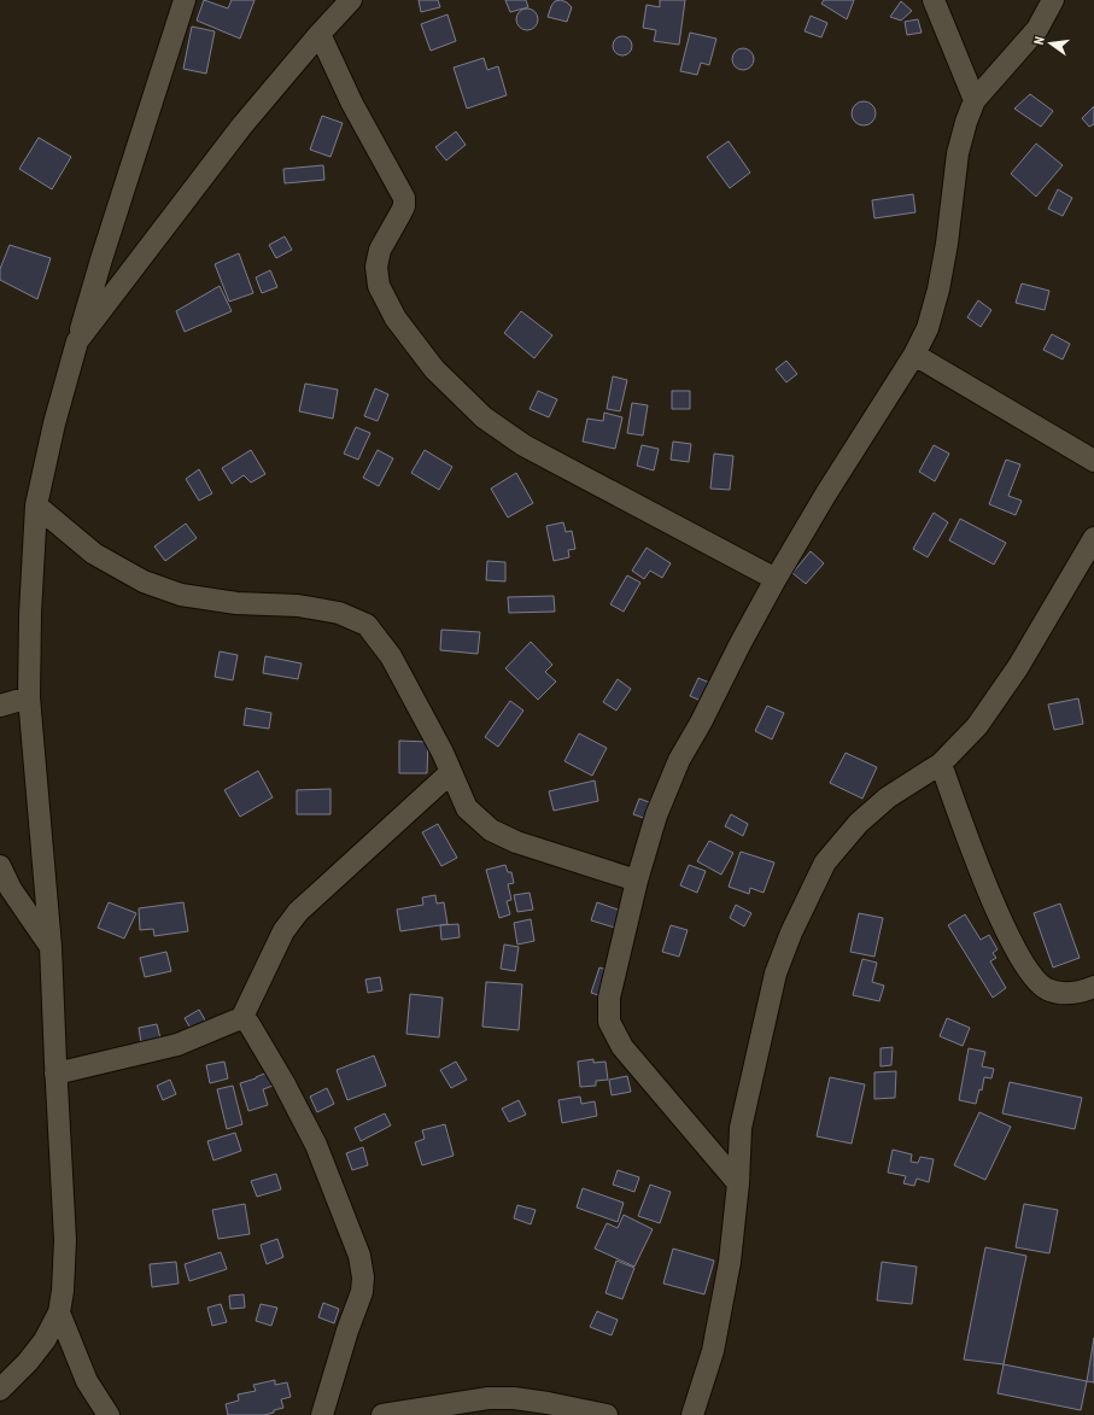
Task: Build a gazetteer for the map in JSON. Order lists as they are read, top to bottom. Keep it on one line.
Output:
{"north":"left"}
